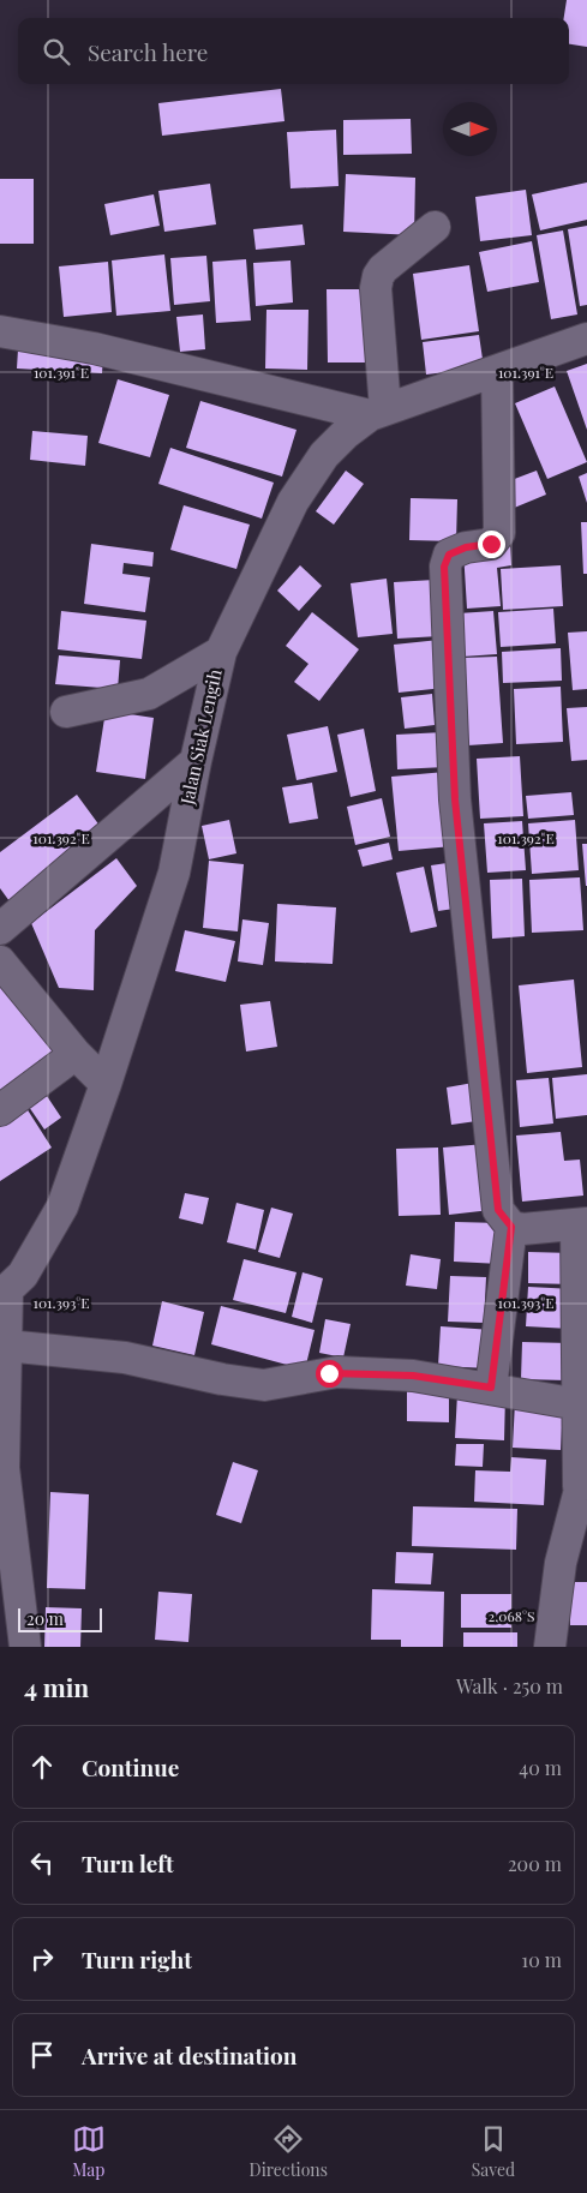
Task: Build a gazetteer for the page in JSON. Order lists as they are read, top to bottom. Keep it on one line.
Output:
{"streets":{"street":["Jalan Siak Lengih"]},"scale_bar":"20 m","north":"right","page":{"search":"Search here","scale":"20 m","heading":["4 min","Walk · 250 m"],"list":[["Continue","40 m"],["Turn left","200 m"],["Turn right","10 m"],"Arrive at destination"],"nav":["Map","Directions","Saved"]},"coordinates":["101.391°E","101.392°E","101.393°E","2.068°S"]}
